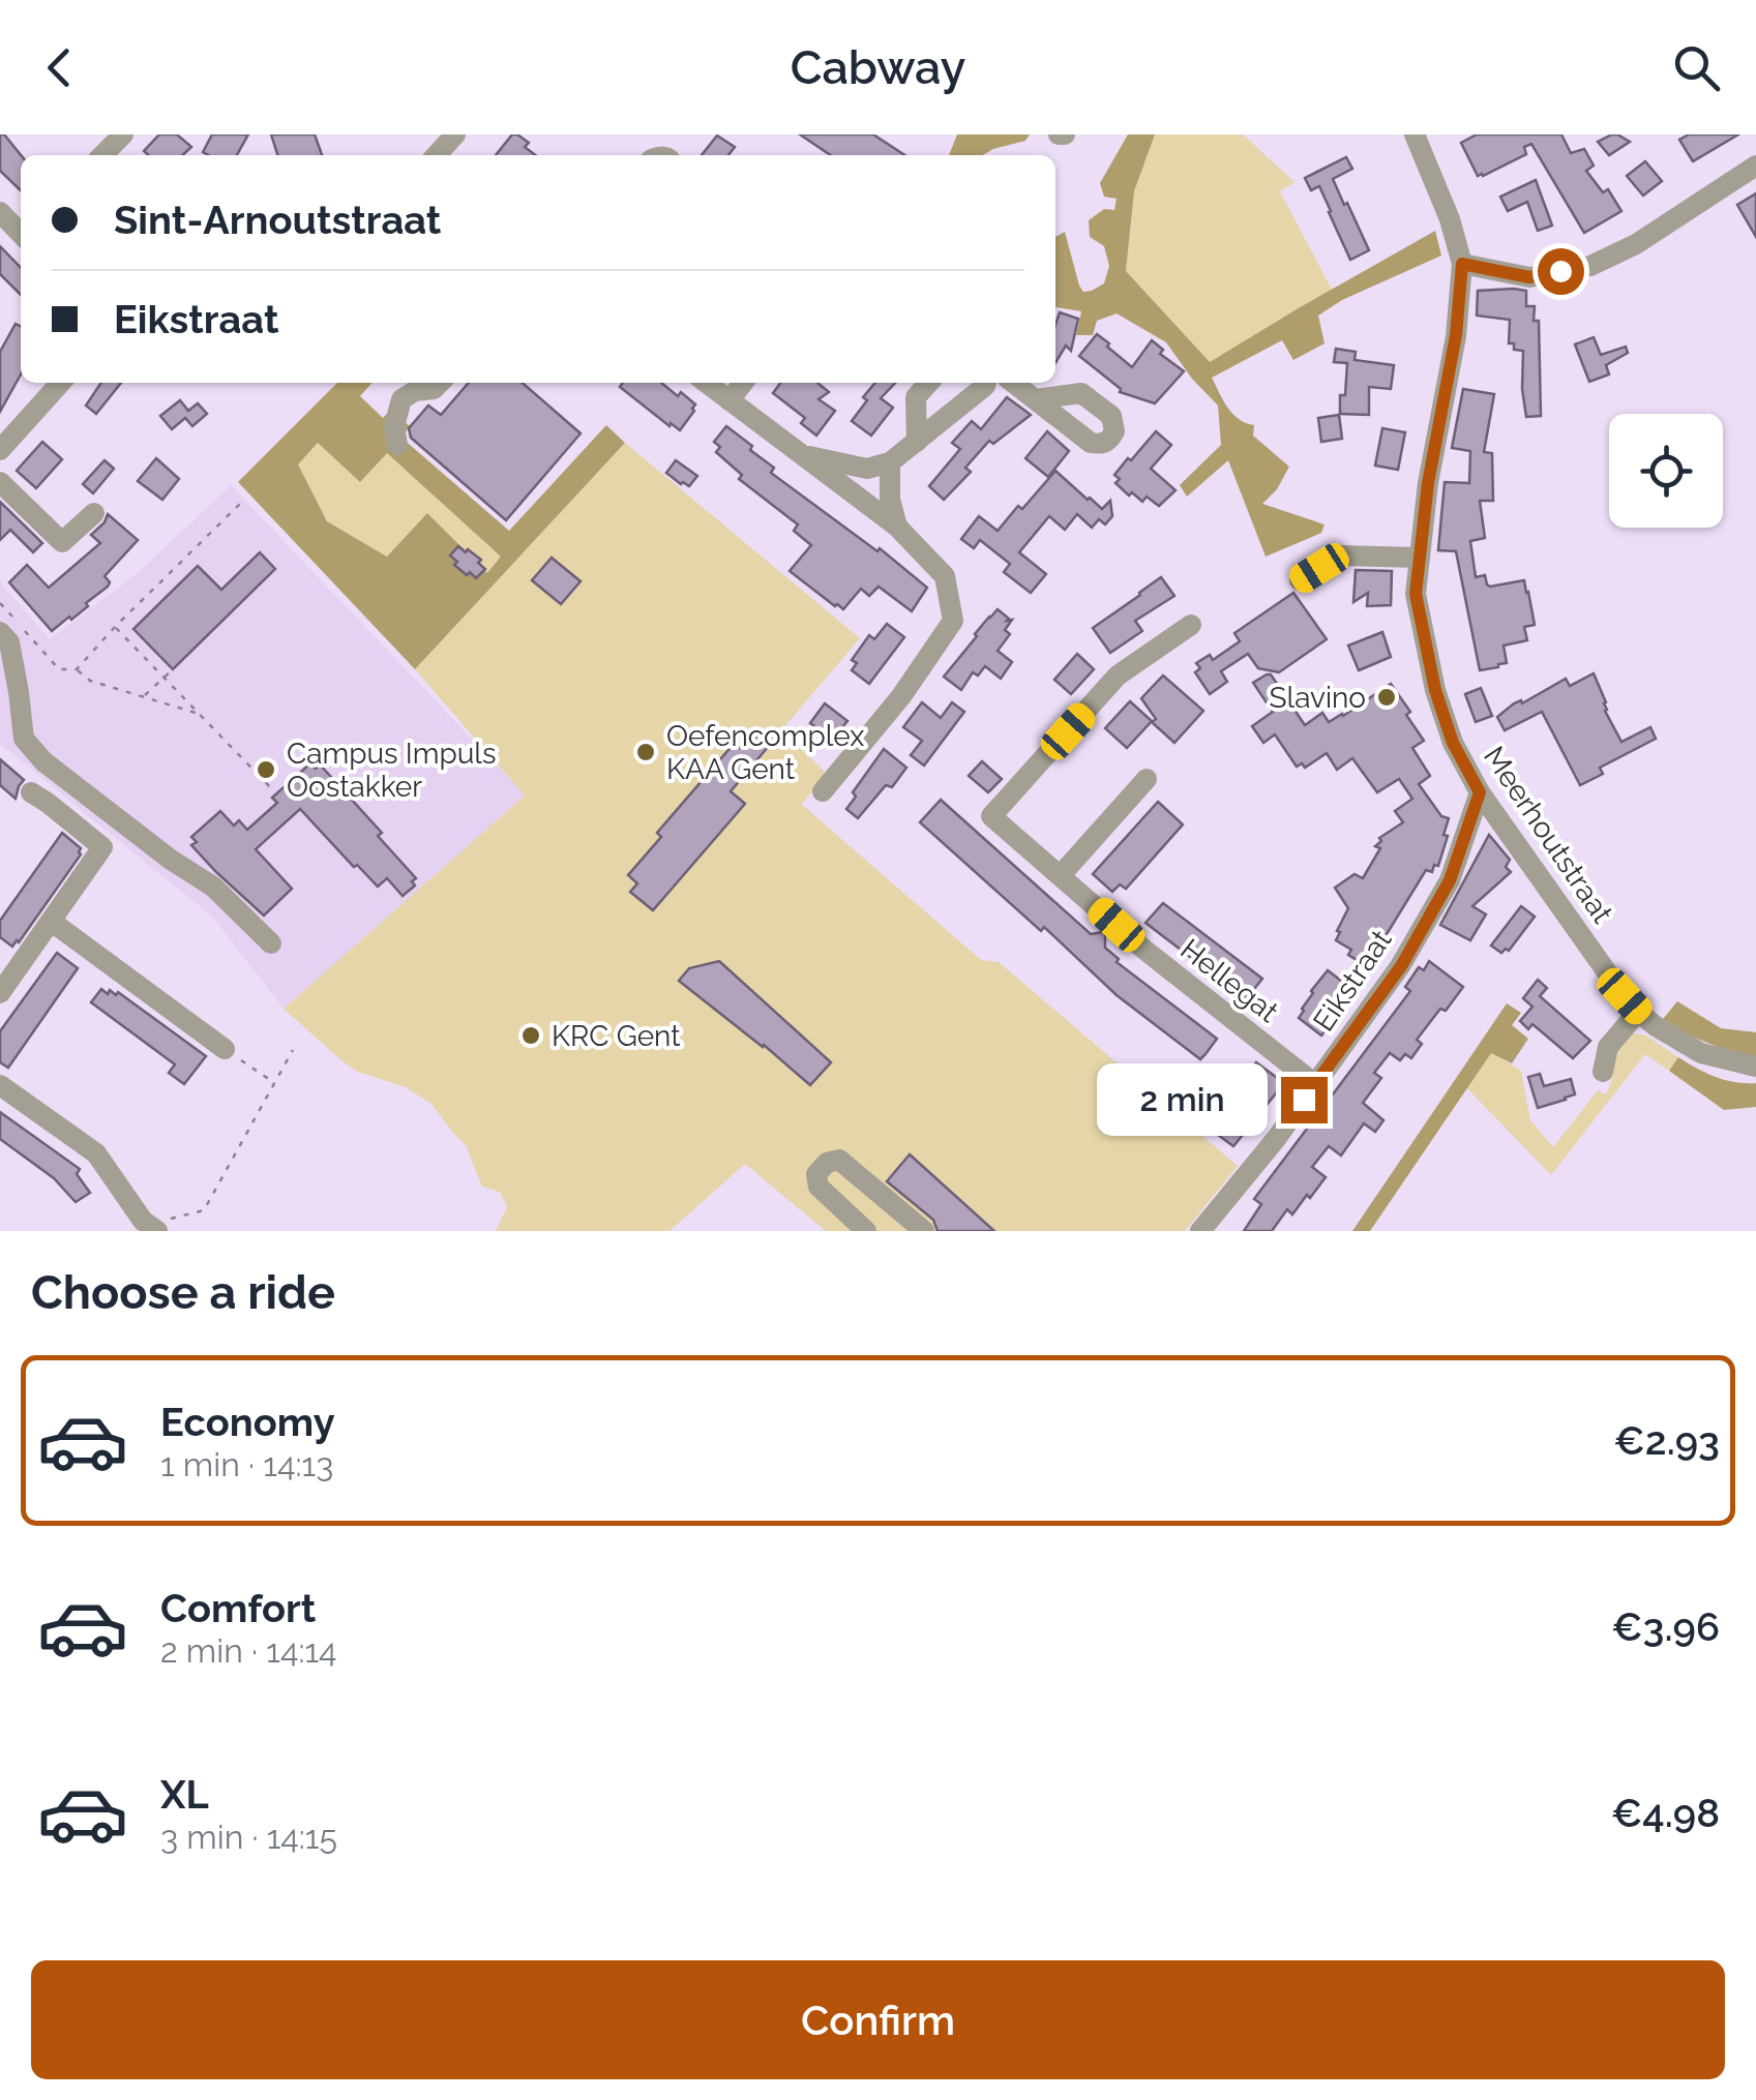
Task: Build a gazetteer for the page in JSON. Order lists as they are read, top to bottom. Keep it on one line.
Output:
{"streets":{"street":["Meerhoutstraat","Hellegat","Eikstraat"]},"crossings":[["Meerhoutstraat","Eikstraat"],["Hellegat","Eikstraat"]],"places":["Slavino","Oefencomplex KAA Gent","Campus Impuls Oostakker","KRC Gent"],"page":{"header":"Cabway","banner":["Sint-Arnoutstraat","Eikstraat"],"bubble":"2 min","heading":"Choose a ride","list":[{"name":"Economy","note":"1 min · 14:13","value":"€2.93"},{"name":"Comfort","note":"2 min · 14:14","value":"€3.96"},{"name":"XL","note":"3 min · 14:15","value":"€4.98"}],"buttons":"Confirm"}}
